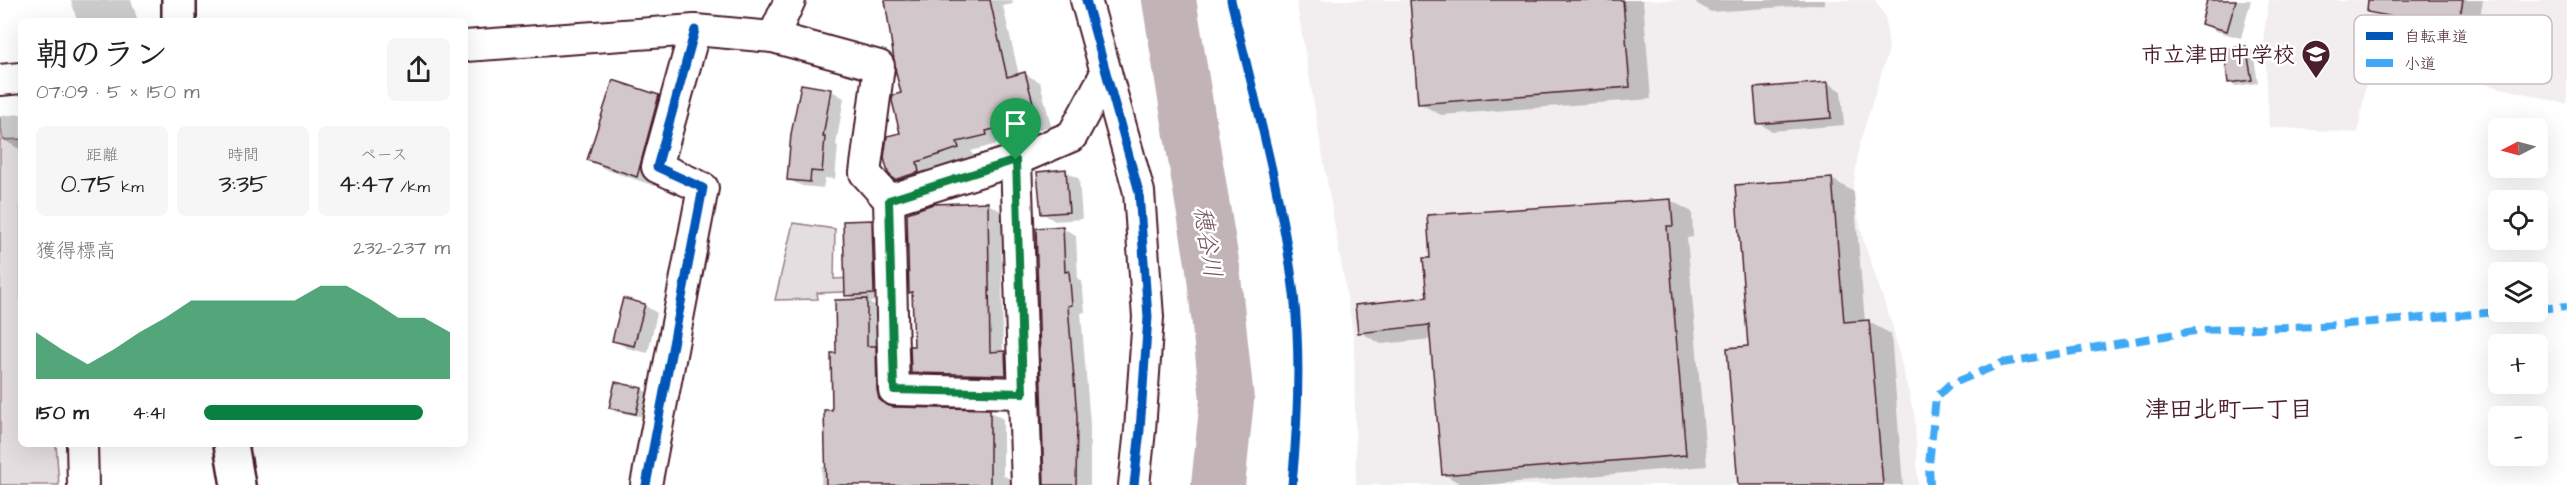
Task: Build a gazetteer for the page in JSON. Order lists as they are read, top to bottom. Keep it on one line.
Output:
{"districts":["津田北町一丁目"],"water":["穂谷川"],"places":{"school or university":["市立津田中学校"]},"legend":["自転車道","小道"],"north":"left","page":{"heading":["朝のラン","07:09 · 5 × 150 m"],"map_buttons":["+","−"],"stats":[["距離","0.75 km"],["時間","3:35"],["ペース","4:47 /km"]],"chart":["獲得標高","232–237 m"],"list":[{"name":"150 m","note":"4:41"}]}}
